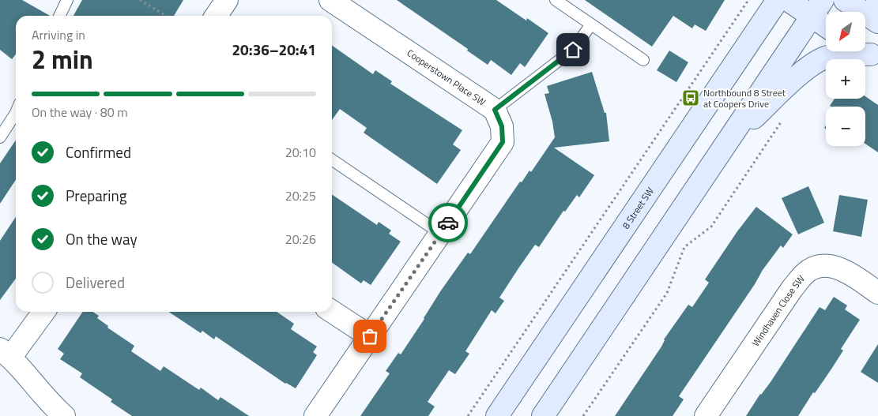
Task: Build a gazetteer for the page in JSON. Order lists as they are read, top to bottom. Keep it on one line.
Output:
{"streets":{"main road":["8 Street SW"],"street":["Cooperstown Place SW","Windhaven Close SW"]},"places":{"bus stop":["Northbound 8 Street at Coopers Drive"]},"north":"bottom left","page":{"map_buttons":["+","−"],"heading":["2 min","Arriving in","20:36–20:41"],"bar":"On the way · 80 m","list":[["Confirmed","20:10"],["Preparing","20:25"],["On the way","20:26"],"Delivered"]}}
